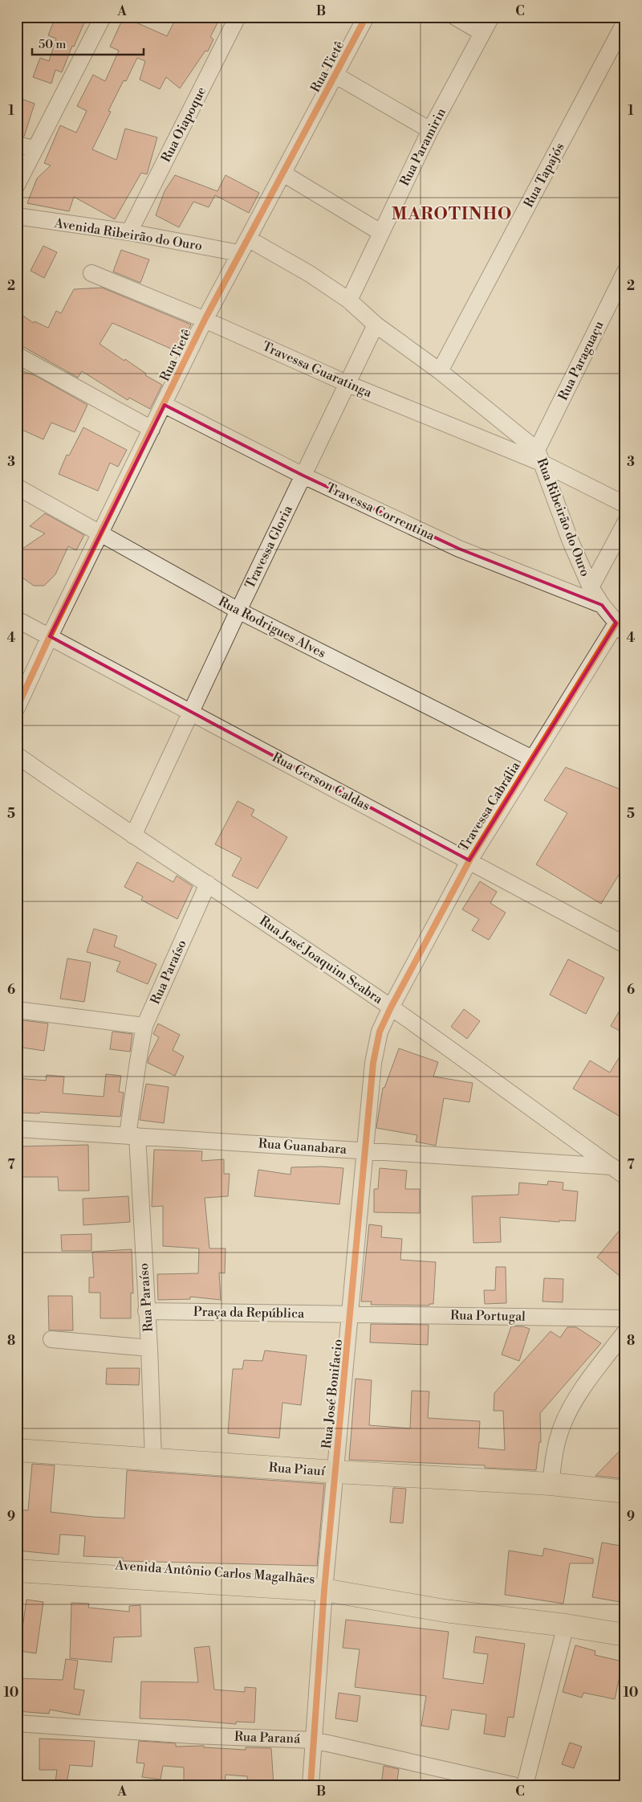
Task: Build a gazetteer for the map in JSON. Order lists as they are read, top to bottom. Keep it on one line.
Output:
{"streets":{"main road":["Rua Piauí","Avenida Antônio Carlos Magalhães"],"street":["Rua Tietê","Rua Oiapoque","Rua Paramirin","Rua Tapajós","Avenida Ribeirão do Ouro","Rua Paraguaçu","Travessa Guaratinga","Travessa Correntina","Rua Ribeirão do Ouro","Travessa Gloria","Rua Rodrigues Alves","Rua Gerson Caldas","Travessa Cabrália","Rua José Joaquim Seabra","Rua Paraíso","Rua Guanabara","Praça da República","Rua Portugal","Rua José Bonifacio","Rua Paraná"]},"crossings":[["Rua Tietê","Avenida Ribeirão do Ouro"],["Rua Tietê","Travessa Guaratinga"],["Rua Tietê","Travessa Correntina"],["Rua Tietê","Rua Rodrigues Alves"],["Rua Tietê","Rua Gerson Caldas"],["Rua Oiapoque","Avenida Ribeirão do Ouro"],["Rua Tapajós","Rua Ribeirão do Ouro"],["Rua Paraguaçu","Travessa Guaratinga"],["Rua Paraguaçu","Rua Ribeirão do Ouro"],["Travessa Guaratinga","Rua Ribeirão do Ouro"],["Travessa Guaratinga","Travessa Gloria"],["Travessa Correntina","Rua Ribeirão do Ouro"],["Travessa Correntina","Travessa Gloria"],["Rua Ribeirão do Ouro","Travessa Gloria"],["Rua Ribeirão do Ouro","Travessa Cabrália"],["Travessa Gloria","Rua Rodrigues Alves"],["Travessa Gloria","Rua Gerson Caldas"],["Travessa Gloria","Rua José Joaquim Seabra"],["Rua Rodrigues Alves","Travessa Cabrália"],["Rua Gerson Caldas","Travessa Cabrália"],["Travessa Cabrália","Rua José Joaquim Seabra"],["Travessa Cabrália","Rua José Bonifacio"],["Rua José Joaquim Seabra","Rua Paraíso"],["Rua José Joaquim Seabra","Rua Guanabara"],["Rua José Joaquim Seabra","Rua José Bonifacio"],["Rua Paraíso","Rua Guanabara"],["Rua Paraíso","Praça da República"],["Rua Paraíso","Rua Piauí"],["Rua Guanabara","Rua José Bonifacio"],["Praça da República","Rua Portugal"],["Praça da República","Rua José Bonifacio"],["Rua Portugal","Rua José Bonifacio"],["Rua José Bonifacio","Rua Piauí"],["Rua José Bonifacio","Avenida Antônio Carlos Magalhães"],["Rua José Bonifacio","Rua Paraná"]],"districts":["MAROTINHO"],"scale_bar":"50 m","grid":{"columns":["A","B","C"],"rows":["1","2","3","4","5","6","7","8","9","10"]}}
